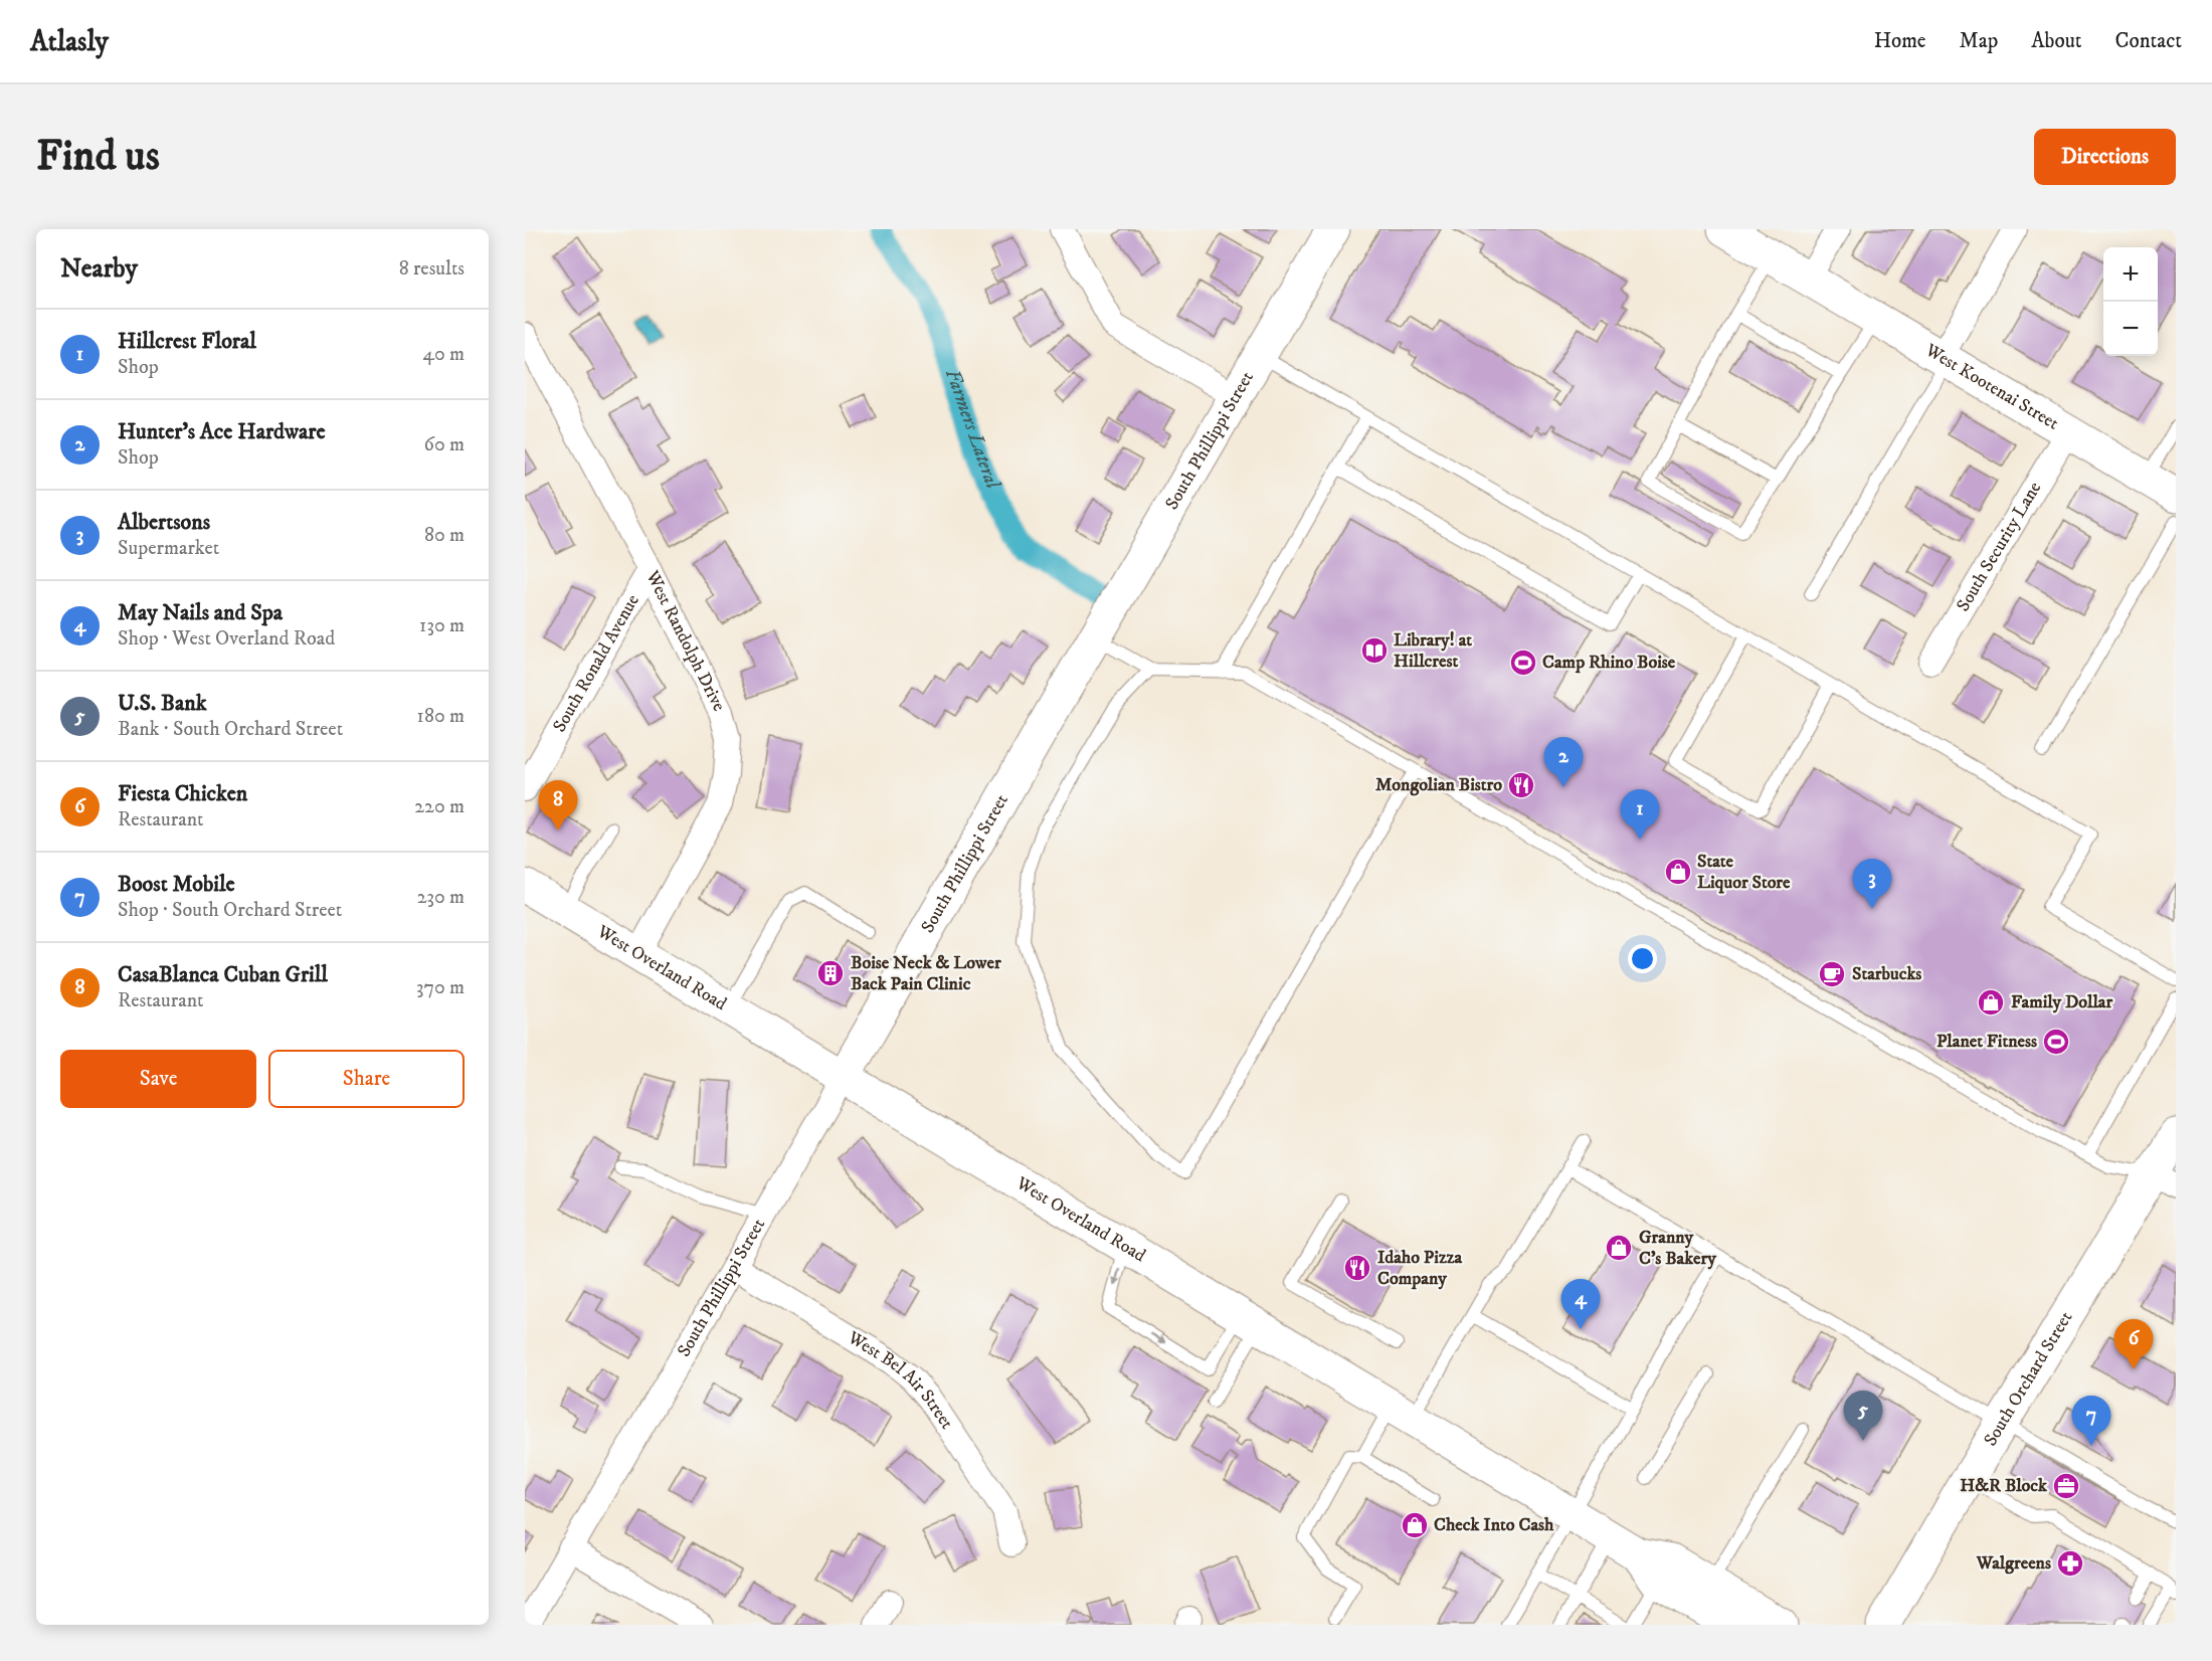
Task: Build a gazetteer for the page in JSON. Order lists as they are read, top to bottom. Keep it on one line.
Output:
{"streets":{"main road":["West Kootenai Street","South Phillippi Street","West Overland Road","South Orchard Street"],"street":["South Security Lane","West Randolph Drive","South Ronald Avenue","West Bel Air Street"]},"crossings":[["West Kootenai Street","South Security Lane"],["South Phillippi Street","West Overland Road"],["South Phillippi Street","West Bel Air Street"],["West Randolph Drive","South Ronald Avenue"],["West Randolph Drive","West Overland Road"]],"water":["Farmers Lateral"],"places":{"library":["Library! at Hillcrest"],"sports":["Camp Rhino Boise","Planet Fitness"],"restaurant":["Mongolian Bistro","Idaho Pizza Company"],"shop":["State Liquor Store","Family Dollar","Granny C's Bakery","Check Into Cash"],"building":["Boise Neck & Lower Back Pain Clinic"],"cafe":["Starbucks"],"office":["H&R Block"],"pharmacy":["Walgreens"]},"page":{"header":"Atlasly","nav":["Home","Map","About","Contact"],"buttons":["Directions",["Save","Share"]],"title":"Find us","heading":["Nearby","8 results"],"map_buttons":["+","−"],"list":[{"mark":"1","name":"Hillcrest Floral","note":"Shop","value":"40 m"},{"mark":"2","name":"Hunter's Ace Hardware","note":"Shop","value":"60 m"},{"mark":"3","name":"Albertsons","note":"Supermarket","value":"80 m"},{"mark":"4","name":"May Nails and Spa","note":"Shop · West Overland Road","value":"130 m"},{"mark":"5","name":"U.S. Bank","note":"Bank · South Orchard Street","value":"180 m"},{"mark":"6","name":"Fiesta Chicken","note":"Restaurant","value":"220 m"},{"mark":"7","name":"Boost Mobile","note":"Shop · South Orchard Street","value":"230 m"},{"mark":"8","name":"CasaBlanca Cuban Grill","note":"Restaurant","value":"370 m"}],"pins":["2","8","1","3","4","6","5","7"]}}
